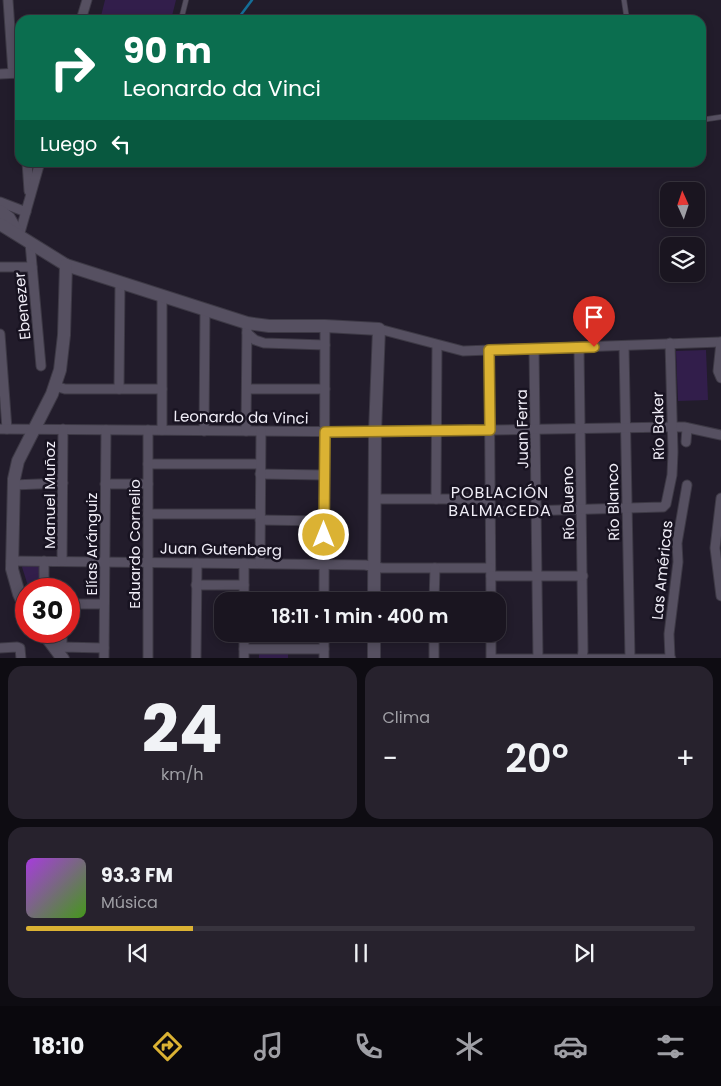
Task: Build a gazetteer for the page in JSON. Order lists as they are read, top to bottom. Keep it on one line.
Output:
{"streets":{"street":["Ebenezer","Leonardo da Vinci","Río Baker","Juan Ferra","Manuel Muñoz","Río Blanco","Río Bueno","Elías Aránguiz","Eduardo Cornelio","Juan Gutenberg","Las Américas"]},"crossings":[["Leonardo da Vinci","Río Baker"],["Leonardo da Vinci","Juan Ferra"],["Leonardo da Vinci","Manuel Muñoz"],["Leonardo da Vinci","Río Blanco"],["Leonardo da Vinci","Río Bueno"],["Leonardo da Vinci","Elías Aránguiz"],["Leonardo da Vinci","Eduardo Cornelio"],["Río Baker","Río Blanco"],["Juan Ferra","Juan Gutenberg"],["Juan Ferra","Las Américas"],["Manuel Muñoz","Juan Gutenberg"],["Río Blanco","Las Américas"],["Río Bueno","Juan Gutenberg"],["Río Bueno","Las Américas"],["Elías Aránguiz","Juan Gutenberg"],["Eduardo Cornelio","Juan Gutenberg"]],"districts":["POBLACIÓN BALMACEDA"],"north":"top","page":{"turn":["90 m","Leonardo da Vinci"],"then":"Luego","limit":"30","trip":"18:11 · 1 min · 400 m","tile":[["24","km/h"],"Clima"],"heat":["−","20°","+"],"song":["93.3 FM","Música"],"tabs":"18:10"}}
